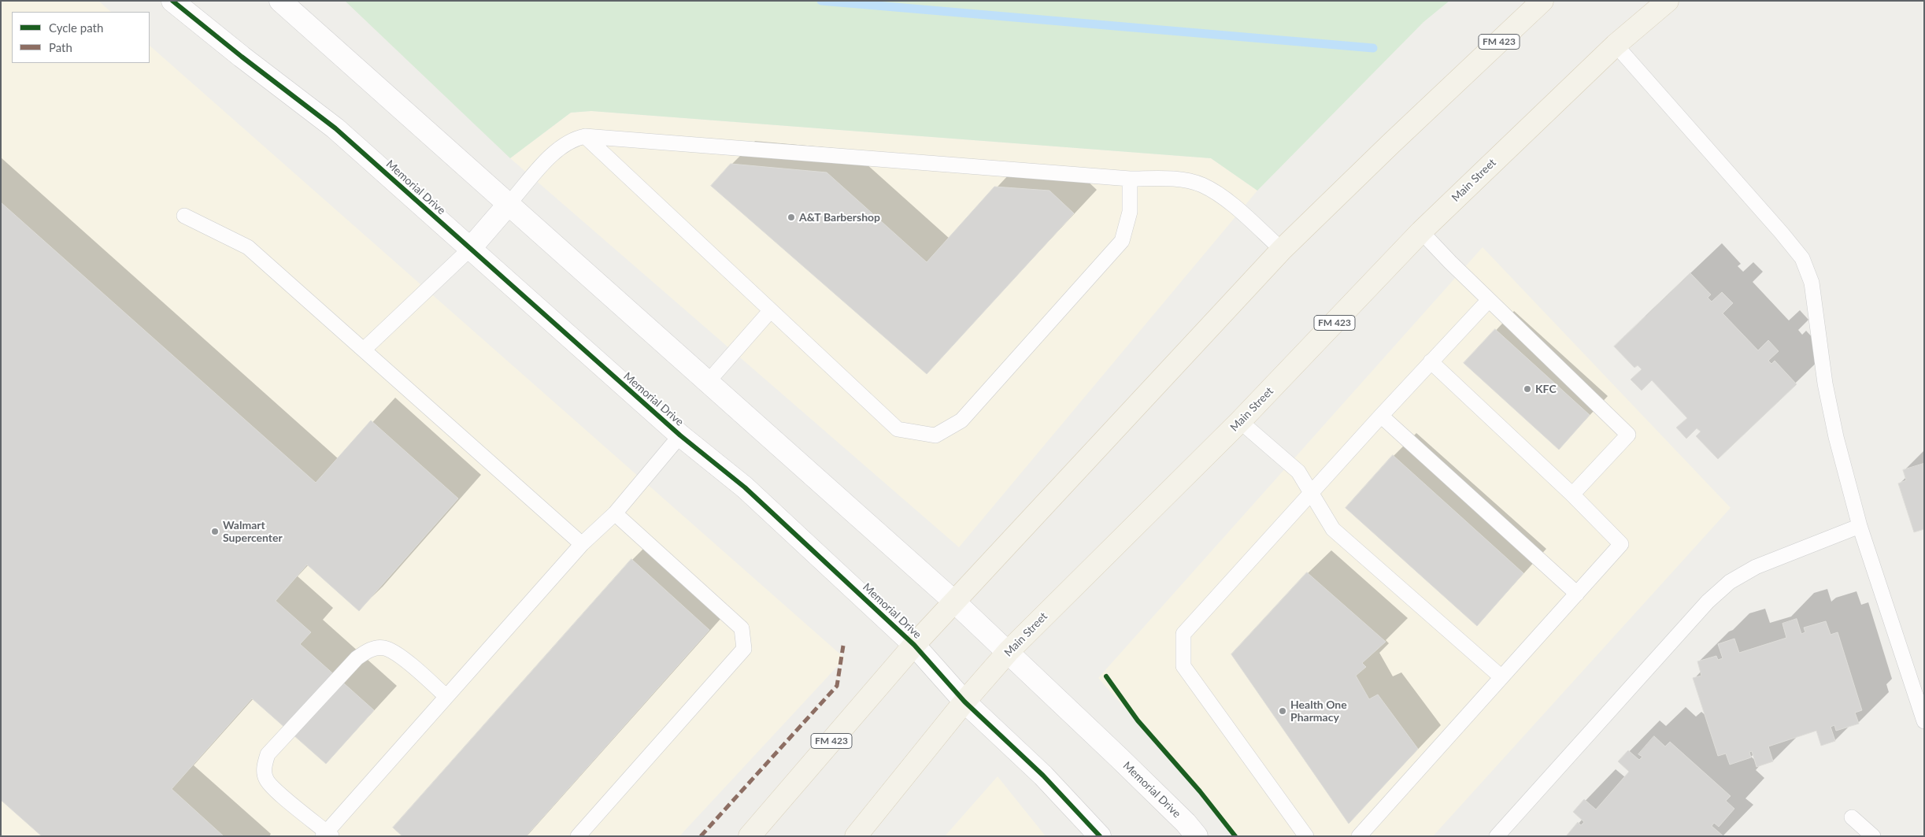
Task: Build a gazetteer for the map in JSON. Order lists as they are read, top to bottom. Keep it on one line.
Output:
{"streets":{"main road":["FM 423","Main Street"],"street":["Memorial Drive"]},"crossings":[["FM 423","Memorial Drive"],["Main Street","Memorial Drive"]],"places":["A&T Barbershop","KFC","Walmart Supercenter","Health One Pharmacy"],"legend":["Cycle path","Path"]}
